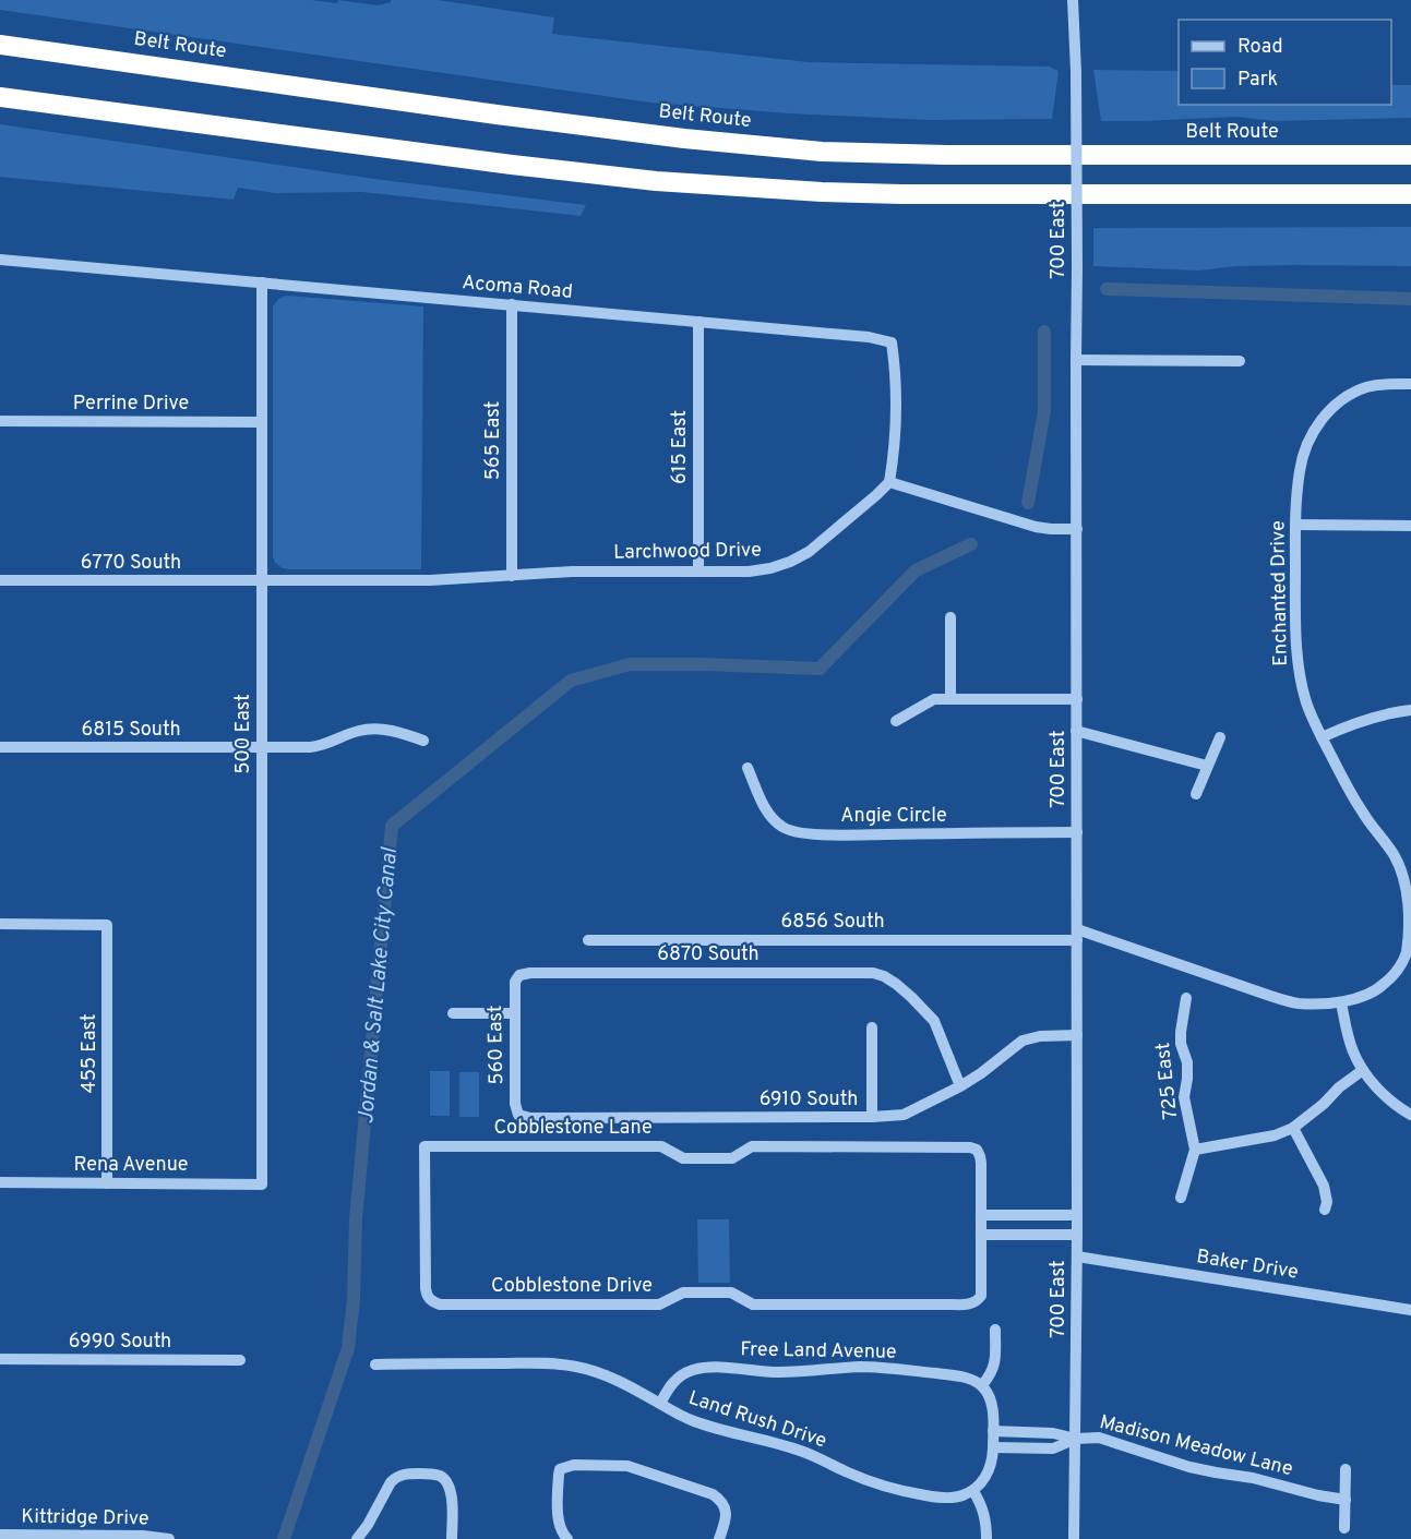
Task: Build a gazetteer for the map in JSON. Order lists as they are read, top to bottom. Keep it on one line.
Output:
{"streets":{"highway":["Belt Route"],"street":["700 East","Acoma Road","Perrine Drive","565 East","615 East","Larchwood Drive","6770 South","Enchanted Drive","6815 South","500 East","Angie Circle","6856 South","6870 South","560 East","455 East","725 East","6910 South","Cobblestone Lane","Rena Avenue","Baker Drive","Cobblestone Drive","6990 South","Free Land Avenue","Land Rush Drive","Madison Meadow Lane","Kittridge Drive"]},"crossings":[["700 East","Enchanted Drive"],["700 East","Angie Circle"],["700 East","6856 South"],["700 East","6910 South"],["700 East","Baker Drive"],["700 East","Madison Meadow Lane"],["Acoma Road","565 East"],["Acoma Road","615 East"],["Acoma Road","Larchwood Drive"],["Acoma Road","500 East"],["Perrine Drive","500 East"],["565 East","Larchwood Drive"],["615 East","Larchwood Drive"],["Larchwood Drive","6770 South"],["Larchwood Drive","500 East"],["6770 South","500 East"],["Enchanted Drive","6856 South"],["6815 South","500 East"],["500 East","Rena Avenue"],["6870 South","560 East"],["6870 South","6910 South"],["560 East","6910 South"],["455 East","Rena Avenue"],["Cobblestone Lane","Cobblestone Drive"],["Free Land Avenue","Land Rush Drive"]],"water":["Jordan & Salt Lake City Canal"],"legend":["Road","Park"]}
